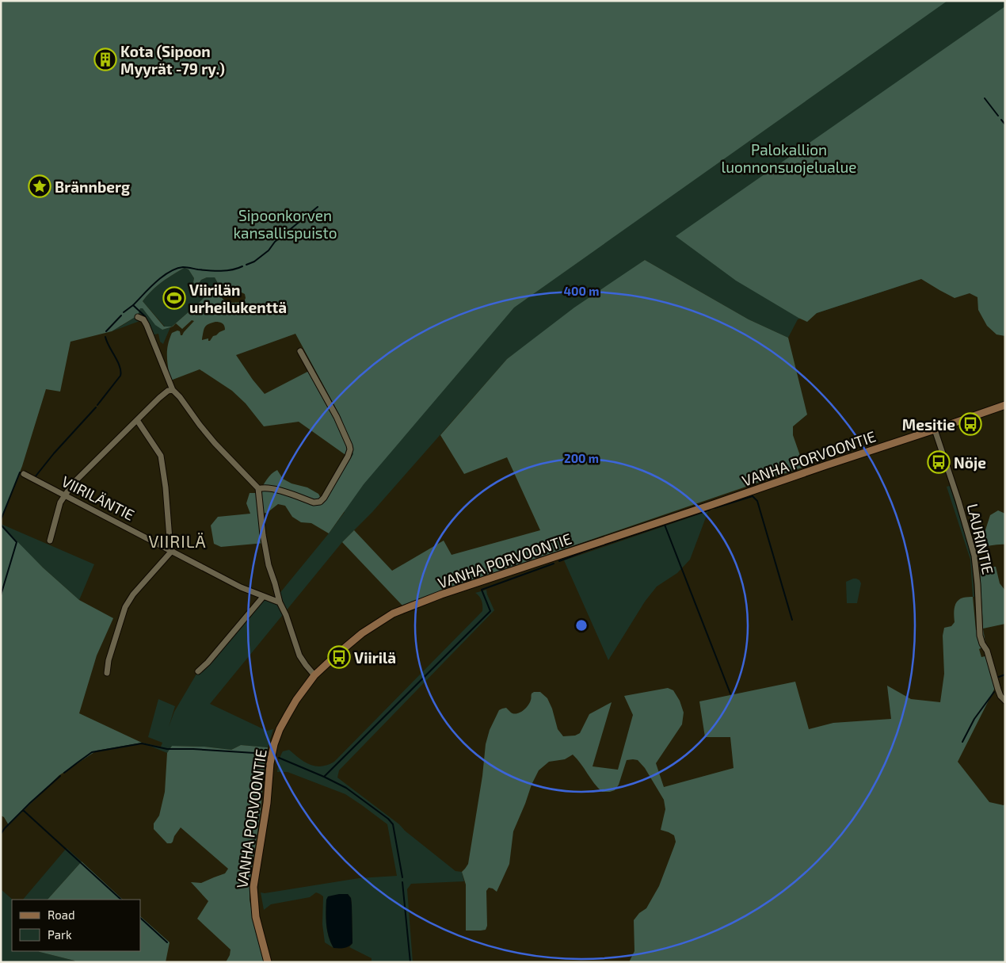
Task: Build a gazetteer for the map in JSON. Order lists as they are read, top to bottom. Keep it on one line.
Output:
{"streets":{"street":["VANHA PORVOONTIE","VIIRILÄNTIE","LAURINTIE"]},"crossings":[["VANHA PORVOONTIE","LAURINTIE"]],"districts":["VIIRILÄ"],"parks":["Palokallion luonnonsuojelualue","Sipoonkorven kansallispuisto"],"places":{"building":["Kota (Sipoon Myyrät -79 ry.)"],"place":["Brännberg"],"sports":["Viirilän urheilukenttä"],"bus stop":["Mesitie","Nöje","Viirilä"]},"legend":["Road","Park"],"rings":["400 m","200 m"]}
